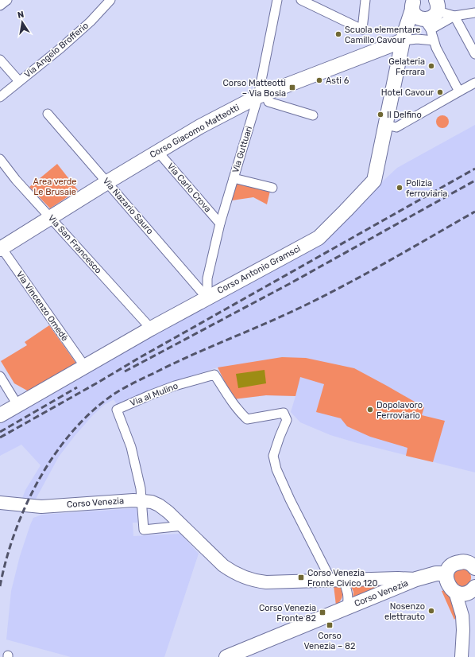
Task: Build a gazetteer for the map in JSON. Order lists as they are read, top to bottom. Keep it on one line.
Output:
{"streets":{"main road":["Corso Giacomo Matteotti","Corso Antonio Gramsci","Corso Venezia"],"street":["Via Angelo Brofferio","Via Guttuari","Via Carlo Crova","Via Nazario Sauro","Via San Francesco","Via Vincenzo Omedè","Via al Mulino"]},"crossings":[["Corso Giacomo Matteotti","Via Guttuari"],["Corso Giacomo Matteotti","Via Carlo Crova"],["Corso Giacomo Matteotti","Via Nazario Sauro"],["Corso Giacomo Matteotti","Via San Francesco"],["Corso Giacomo Matteotti","Corso Antonio Gramsci"],["Corso Giacomo Matteotti","Via Vincenzo Omedè"],["Via Guttuari","Via Carlo Crova"],["Via Guttuari","Via Nazario Sauro"],["Via Guttuari","Corso Antonio Gramsci"],["Via Nazario Sauro","Corso Antonio Gramsci"],["Via San Francesco","Corso Antonio Gramsci"],["Corso Antonio Gramsci","Via Vincenzo Omedè"],["Via al Mulino","Corso Venezia"]],"parks":["Area verde Le Brusaie"],"places":{"other":["Scuola elementare Camillo Cavour","Gelateria Ferrara","Asti 6","Hotel Cavour","Il Delfino","Polizia ferroviaria","Dopolavoro Ferroviario","Nosenzo elettrauto"],"transit":["Corso Matteotti – Via Bosia","Corso Venezia Fronte Civico 120","Corso Venezia Fronte 82","Corso Venezia – 82"]},"north":"top"}
